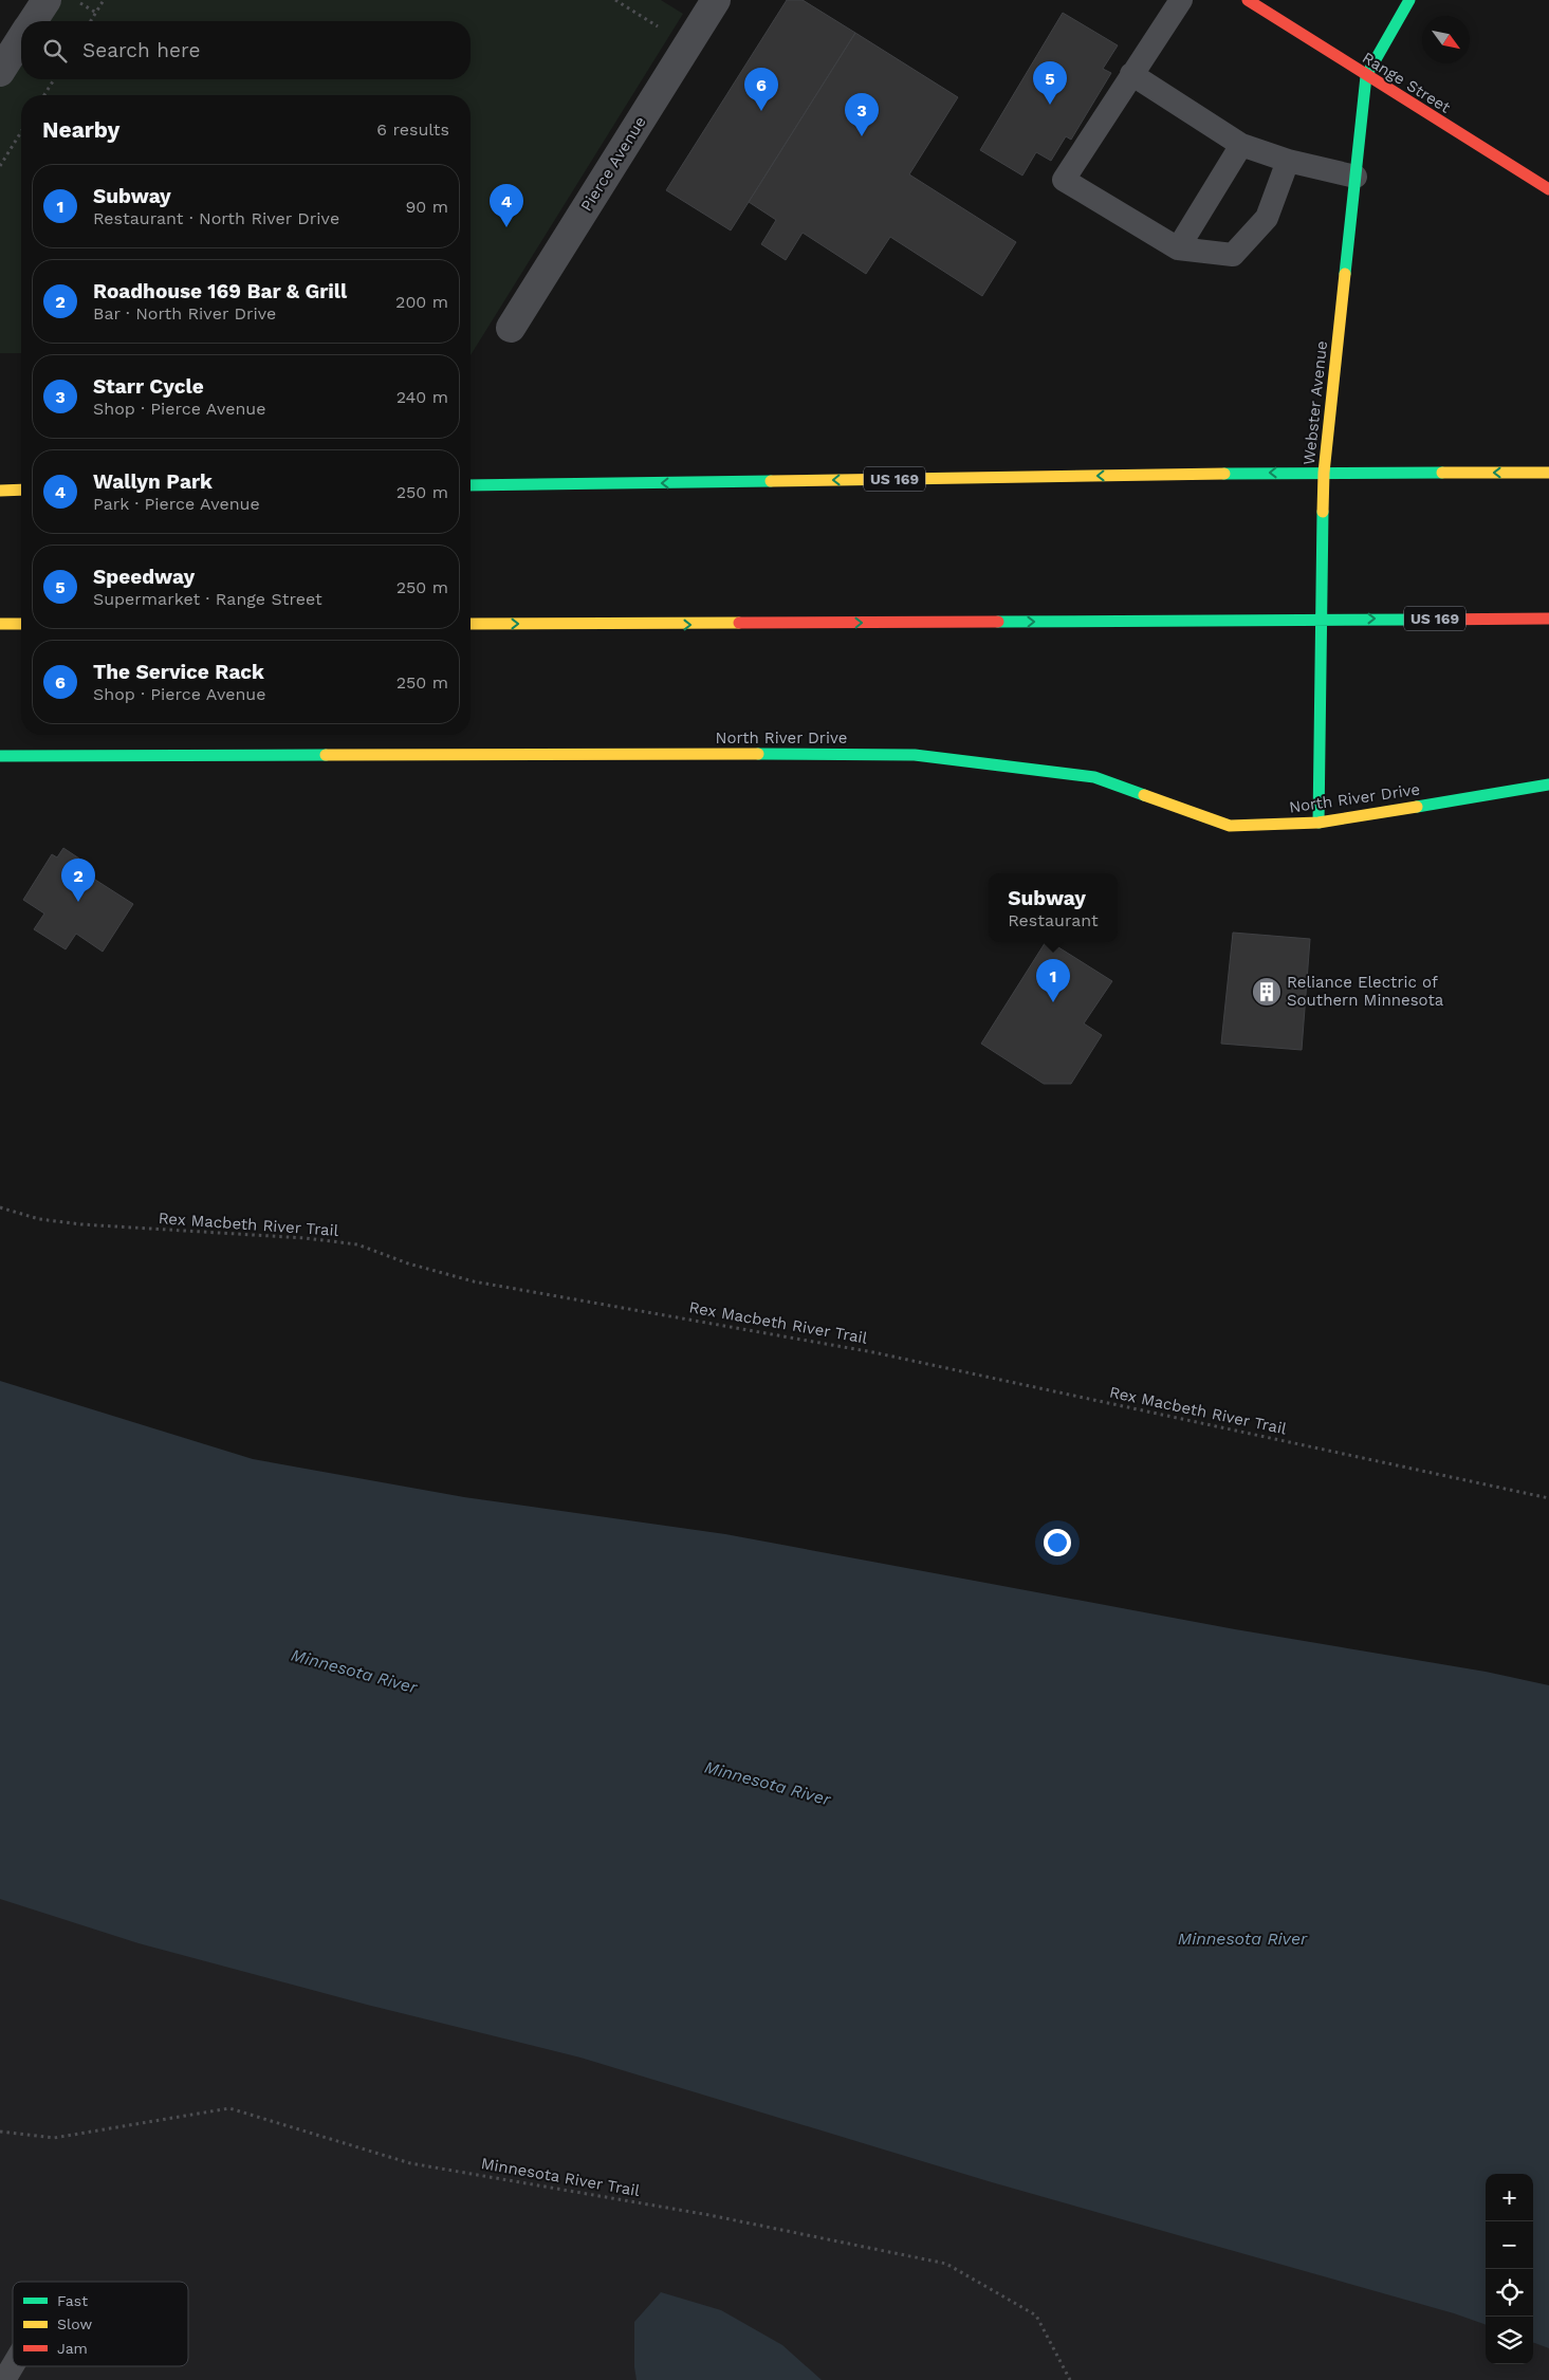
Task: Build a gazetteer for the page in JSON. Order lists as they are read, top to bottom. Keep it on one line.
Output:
{"streets":{"main road":["Range Street","Webster Avenue","US 169","North River Drive"],"street":["Pierce Avenue"],"path":["Rex Macbeth River Trail","Minnesota River Trail"]},"crossings":[["Range Street","Webster Avenue"],["Webster Avenue","US 169"],["Webster Avenue","North River Drive"]],"water":["Minnesota River"],"places":{"building":["Reliance Electric of Southern Minnesota"]},"legend":["Fast","Slow","Jam"],"north":"bottom right","page":{"search":"Search here","pins":["5","6","3","4","2","1"],"heading":["Nearby","6 results"],"list":[{"mark":"1","name":"Subway","note":"Restaurant · North River Drive","value":"90 m"},{"mark":"2","name":"Roadhouse 169 Bar & Grill","note":"Bar · North River Drive","value":"200 m"},{"mark":"3","name":"Starr Cycle","note":"Shop · Pierce Avenue","value":"240 m"},{"mark":"4","name":"Wallyn Park","note":"Park · Pierce Avenue","value":"250 m"},{"mark":"5","name":"Speedway","note":"Supermarket · Range Street","value":"250 m"},{"mark":"6","name":"The Service Rack","note":"Shop · Pierce Avenue","value":"250 m"}],"popup":["Subway","Restaurant"],"map_buttons":["+","−"]}}
